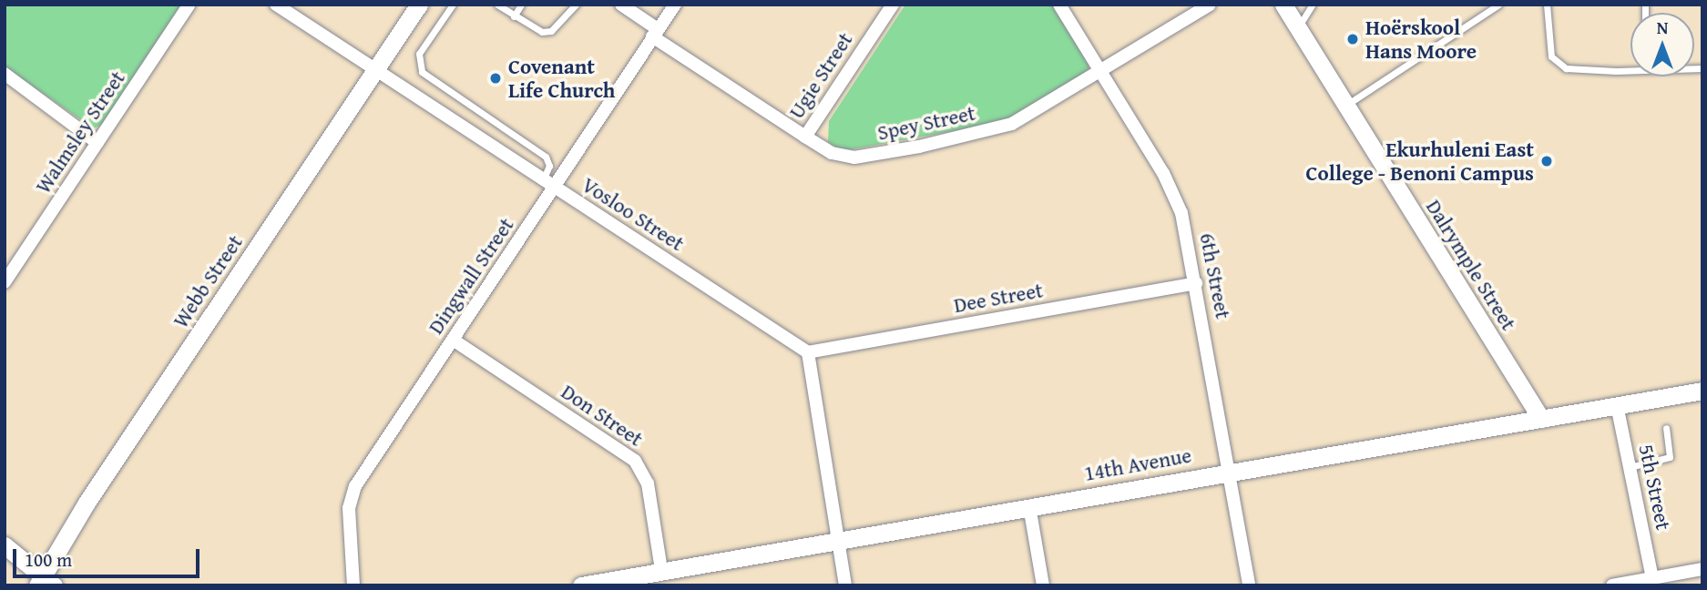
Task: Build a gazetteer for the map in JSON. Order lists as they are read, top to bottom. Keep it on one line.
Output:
{"streets":{"street":["Ugie Street","Spey Street","Walmsley Street","Vosloo Street","Dalrymple Street","Dingwall Street","6th Street","Webb Street","Dee Street","Don Street","14th Avenue","5th Street"]},"crossings":[["Ugie Street","Spey Street"],["Spey Street","Dingwall Street"],["Spey Street","6th Street"],["Vosloo Street","Dingwall Street"],["Vosloo Street","Webb Street"],["Vosloo Street","Dee Street"],["Dalrymple Street","14th Avenue"],["Dingwall Street","Don Street"],["6th Street","Dee Street"],["6th Street","14th Avenue"],["Don Street","14th Avenue"],["14th Avenue","5th Street"]],"places":["Hoërskool Hans Moore","Covenant Life Church","Ekurhuleni East College - Benoni Campus"],"scale_bar":"100 m","north":"top"}
